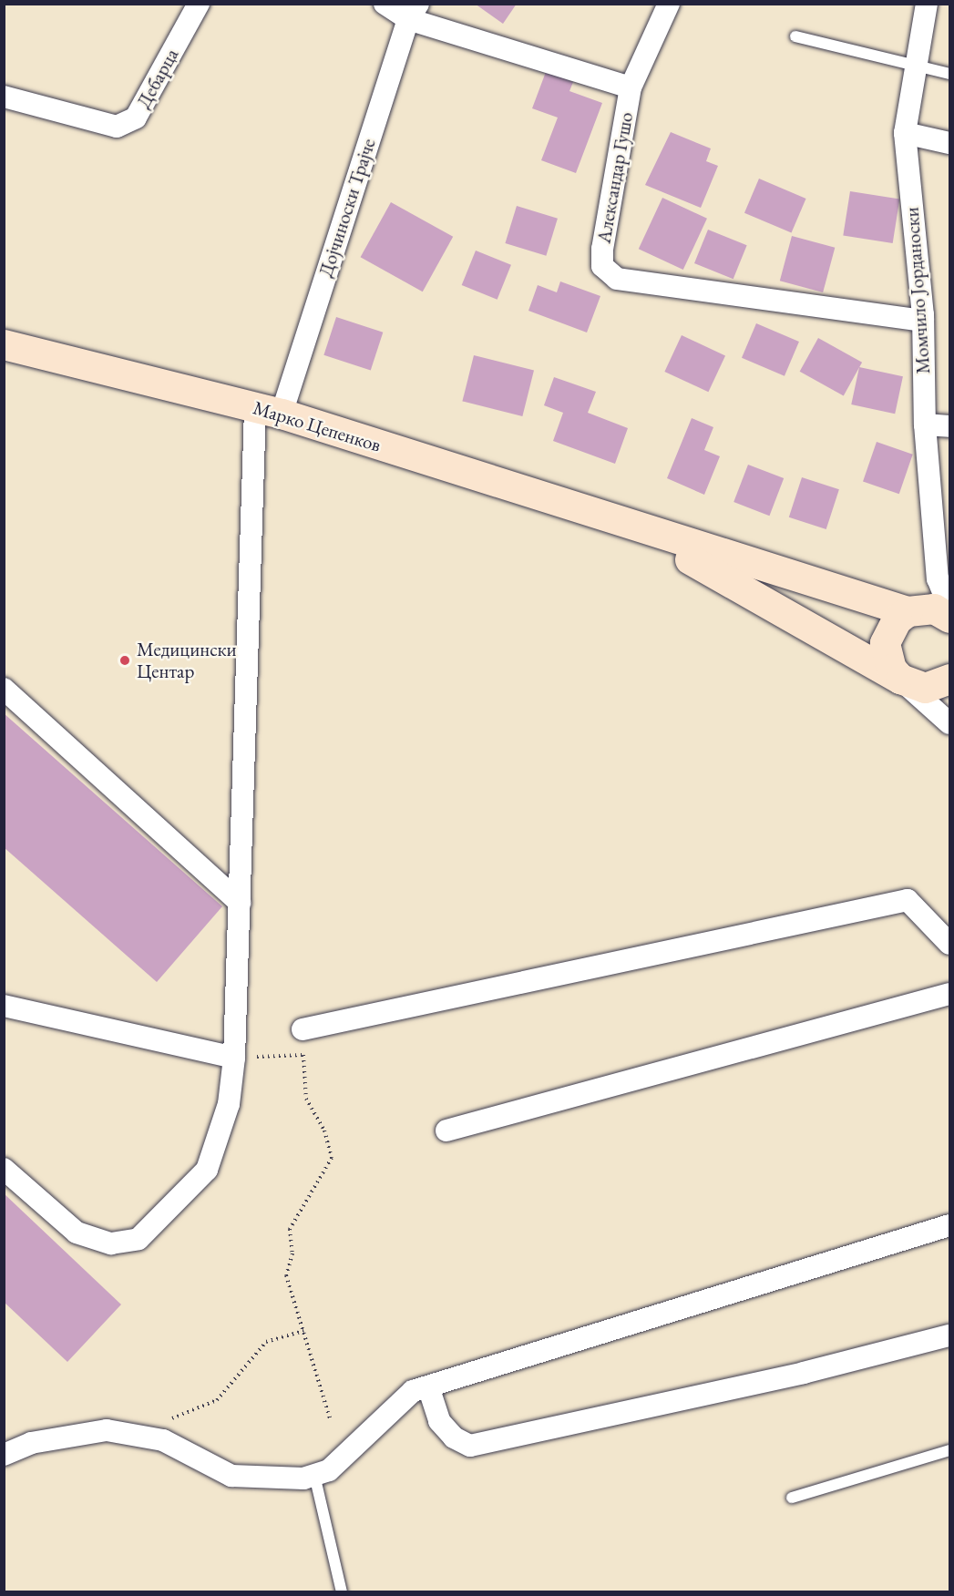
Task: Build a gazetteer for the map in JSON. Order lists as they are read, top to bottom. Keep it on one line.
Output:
{"streets":{"street":["Дебарца","Александар Гушо","Дојчиноски Трајче","Момчило Јорданоски","Марко Цепенков"]},"crossings":[["Александар Гушо","Дојчиноски Трајче"],["Александар Гушо","Момчило Јорданоски"],["Дојчиноски Трајче","Марко Цепенков"]],"places":["Медицински Центар"]}
